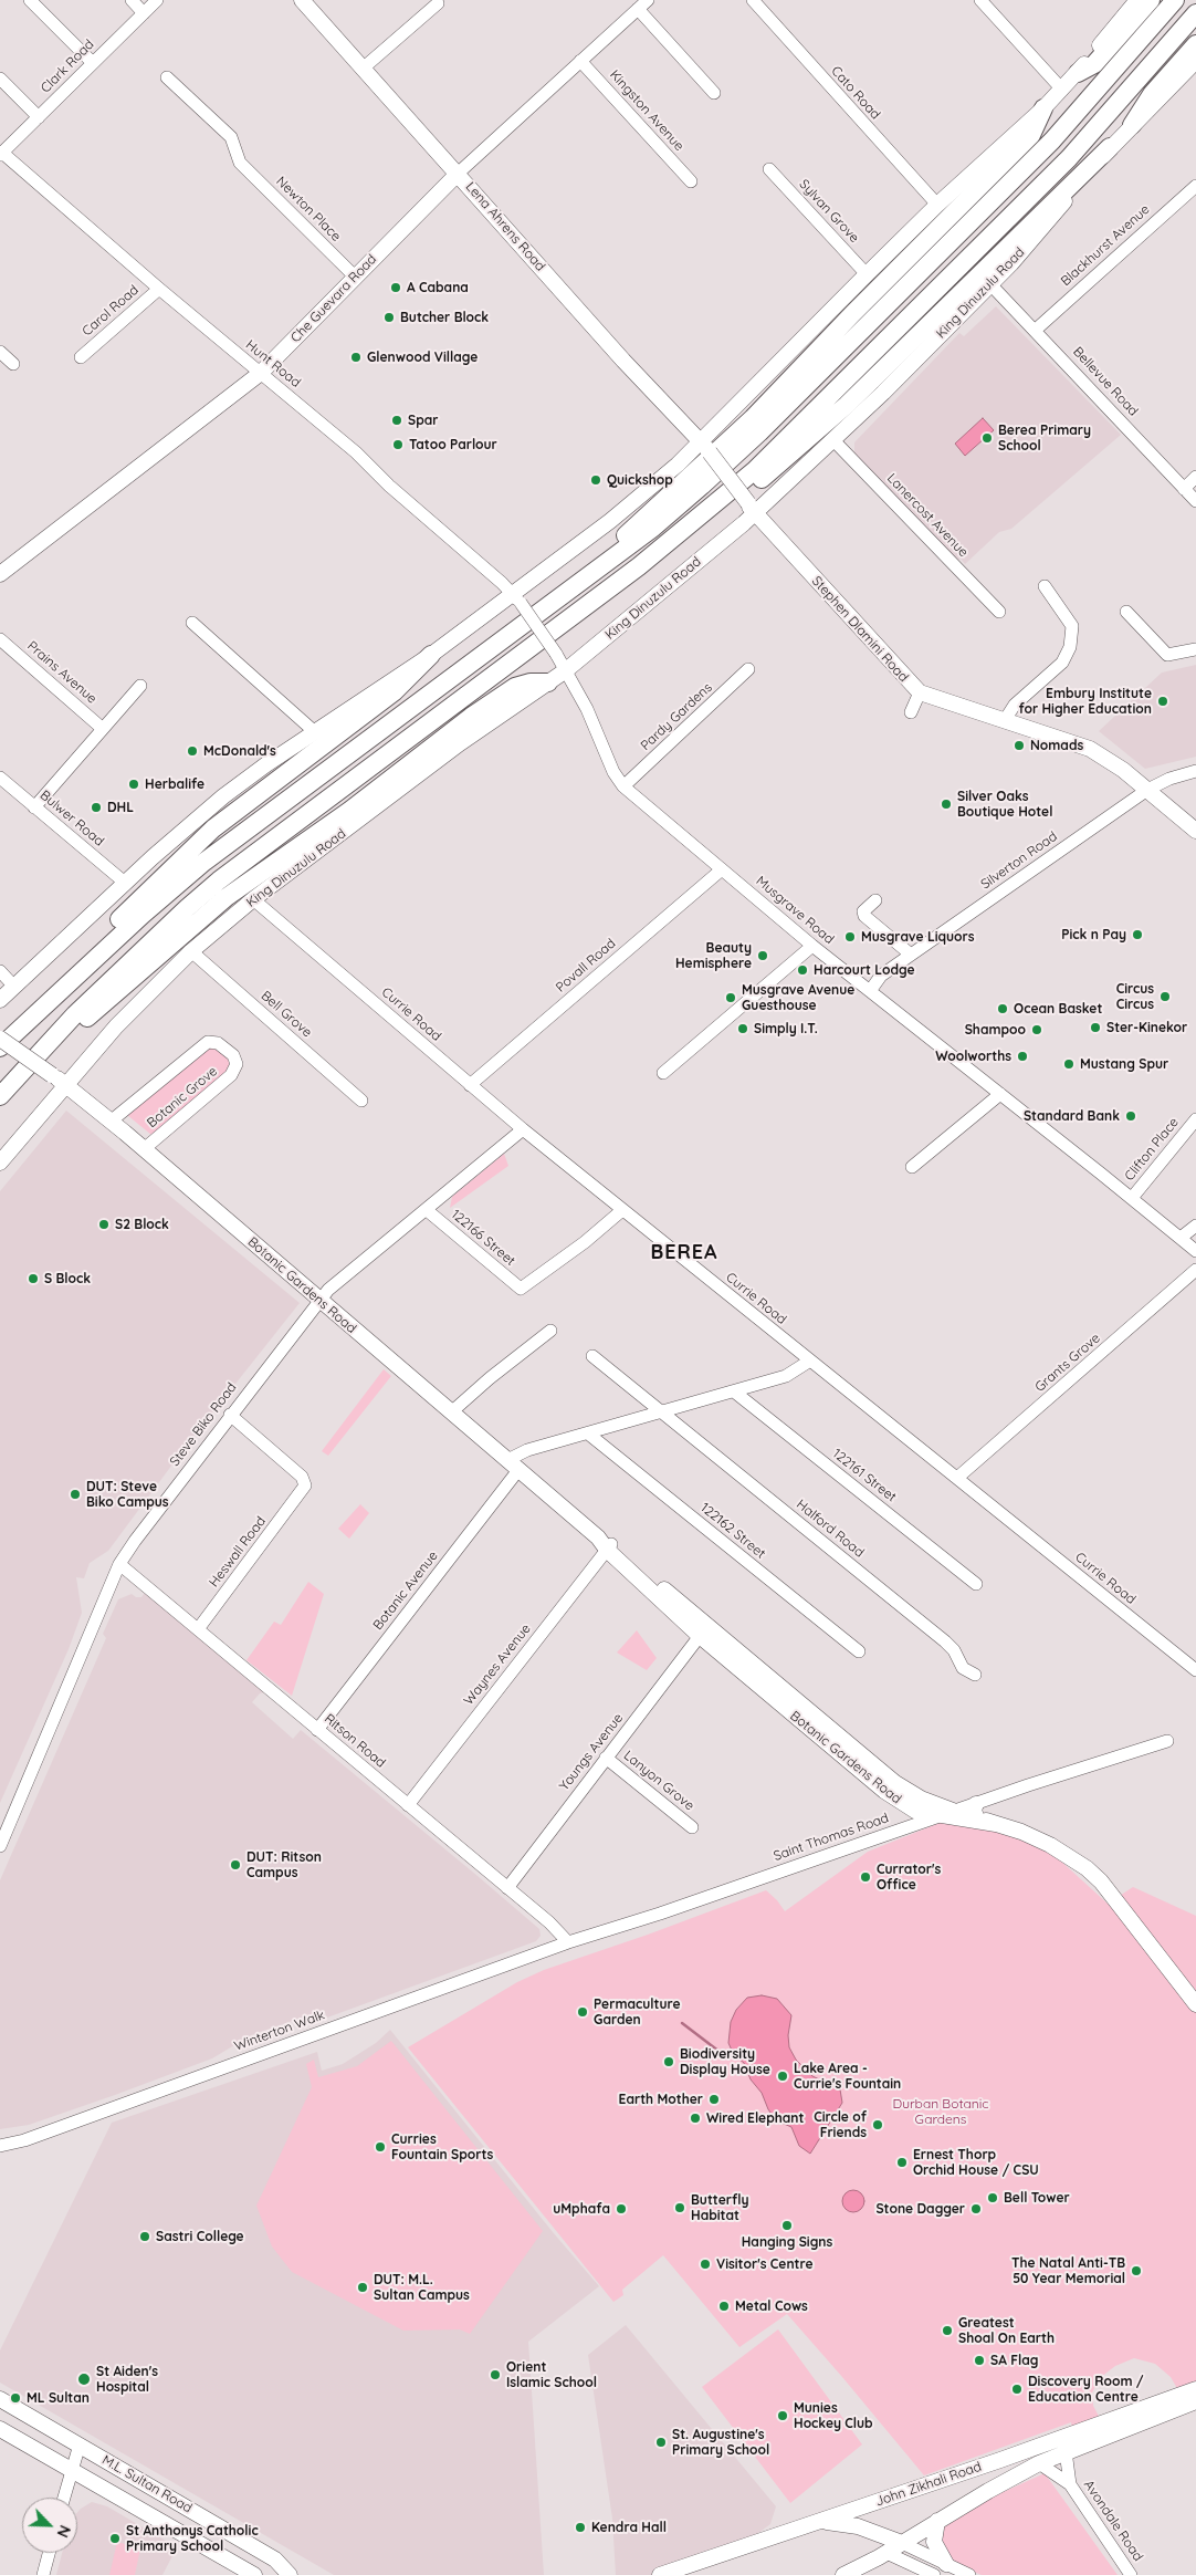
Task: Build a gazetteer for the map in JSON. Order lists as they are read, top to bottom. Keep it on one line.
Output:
{"streets":{"main road":["Lena Ahrens Road","King Dinuzulu Road","Che Guevara Road","Stephen Dlamini Road","Botanic Gardens Road","M.L. Sultan Road","John Zikhali Road"],"street":["Clark Road","Cato Road","Kingston Avenue","Newton Place","Sylvan Grove","Blackhurst Avenue","Carol Road","Hunt Road","Bellevue Road","Lanercost Avenue","Prains Avenue","Pardy Gardens","Bulwer Road","Silverton Road","Musgrave Road","Povall Road","Bell Grove","Currie Road","Botanic Grove","Clifton Place","122166 Street","Grants Grove","Steve Biko Road","122161 Street","Halford Road","122162 Street","Heswall Road","Botanic Avenue","Waynes Avenue","Ritson Road","Youngs Avenue","Lanyon Grove","Saint Thomas Road","Winterton Walk","Avondale Road"]},"crossings":[["Clark Road","Hunt Road"],["Kingston Avenue","Che Guevara Road"],["Newton Place","Che Guevara Road"],["Lena Ahrens Road","King Dinuzulu Road"],["Lena Ahrens Road","Che Guevara Road"],["Lena Ahrens Road","Stephen Dlamini Road"],["Blackhurst Avenue","Bellevue Road"],["King Dinuzulu Road","Bellevue Road"],["King Dinuzulu Road","Lanercost Avenue"],["King Dinuzulu Road","Stephen Dlamini Road"],["King Dinuzulu Road","Musgrave Road"],["King Dinuzulu Road","Bell Grove"],["King Dinuzulu Road","Currie Road"],["King Dinuzulu Road","Botanic Gardens Road"],["Che Guevara Road","Hunt Road"],["Carol Road","Hunt Road"],["Hunt Road","Musgrave Road"],["Stephen Dlamini Road","Silverton Road"],["Pardy Gardens","Musgrave Road"],["Silverton Road","Musgrave Road"],["Musgrave Road","Povall Road"],["Musgrave Road","Clifton Place"],["Povall Road","Currie Road"],["Currie Road","122166 Street"],["Currie Road","Grants Grove"],["Currie Road","Steve Biko Road"],["Currie Road","Botanic Avenue"],["Botanic Grove","Botanic Gardens Road"],["122166 Street","Steve Biko Road"],["Botanic Gardens Road","Steve Biko Road"],["Botanic Gardens Road","Botanic Avenue"],["Botanic Gardens Road","Waynes Avenue"],["Botanic Gardens Road","Youngs Avenue"],["Botanic Gardens Road","Saint Thomas Road"],["Steve Biko Road","Heswall Road"],["Steve Biko Road","Ritson Road"],["122161 Street","Botanic Avenue"],["Halford Road","Botanic Avenue"],["122162 Street","Botanic Avenue"],["Heswall Road","Ritson Road"],["Botanic Avenue","Ritson Road"],["Waynes Avenue","Ritson Road"],["Ritson Road","Youngs Avenue"],["Ritson Road","Saint Thomas Road"],["Ritson Road","Winterton Walk"],["Youngs Avenue","Lanyon Grove"],["Saint Thomas Road","Winterton Walk"],["John Zikhali Road","Avondale Road"]],"districts":["BEREA"],"parks":["Durban Botanic Gardens"],"places":["A Cabana","Butcher Block","Glenwood Village","Spar","Berea Primary School","Tatoo Parlour","Quickshop","Embury Institute for Higher Education","Nomads","McDonald's","Herbalife","Silver Oaks Boutique Hotel","DHL","Pick n Pay","Musgrave Liquors","Beauty Hemisphere","Harcourt Lodge","Circus Circus","Musgrave Avenue Guesthouse","Ocean Basket","Ster-Kinekor","Simply I.T.","Shampoo","Woolworths","Mustang Spur","Standard Bank","S2 Block","S Block","DUT: Steve Biko Campus","DUT: Ritson Campus","Currator's Office","Permaculture Garden","Biodiversity Display House","Lake Area - Currie's Fountain","Earth Mother","Wired Elephant","Circle of Friends","Curries Fountain Sports","Ernest Thorp Orchid House / CSU","Bell Tower","Butterfly Habitat","uMphafa","Stone Dagger","Hanging Signs","Sastri College","Visitor's Centre","The Natal Anti-TB 50 Year Memorial","DUT: M.L. Sultan Campus","Metal Cows","Greatest Shoal On Earth","SA Flag","Orient Islamic School","St Aiden's Hospital","Discovery Room / Education Centre","ML Sultan","Munies Hockey Club","St. Augustine's Primary School","Kendra Hall","St Anthonys Catholic Primary School"],"north":"bottom right"}
